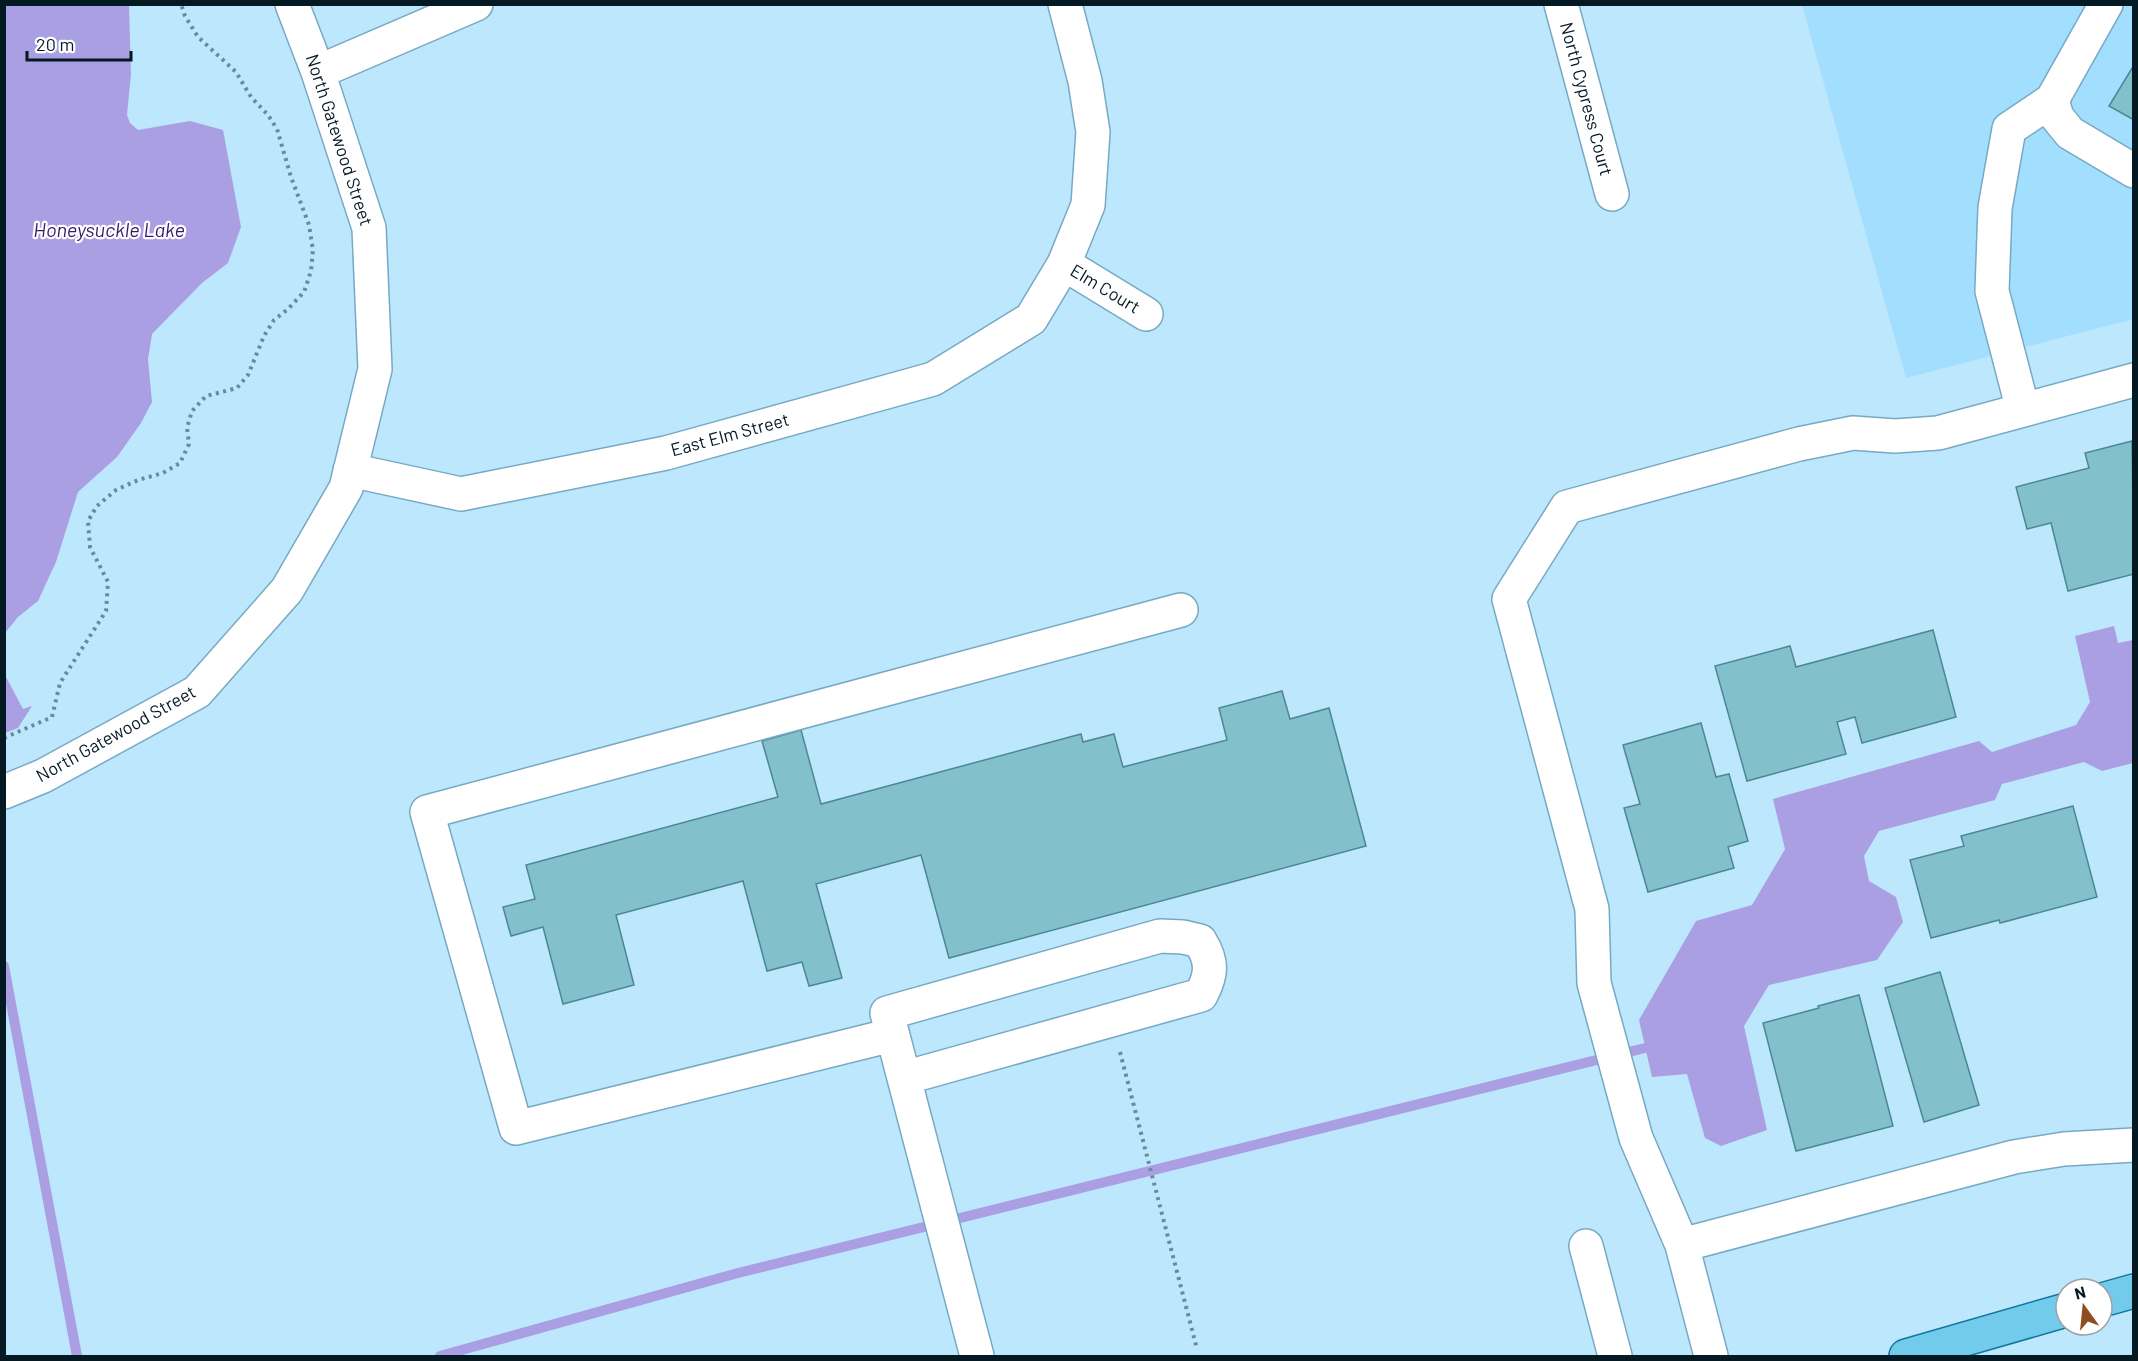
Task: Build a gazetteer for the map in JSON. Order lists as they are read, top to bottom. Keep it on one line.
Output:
{"streets":{"street":["North Cypress Court","North Gatewood Street","Elm Court","East Elm Street"]},"crossings":[["North Gatewood Street","East Elm Street"],["Elm Court","East Elm Street"]],"water":["Honeysuckle Lake"],"scale_bar":"20 m","north":"top"}
